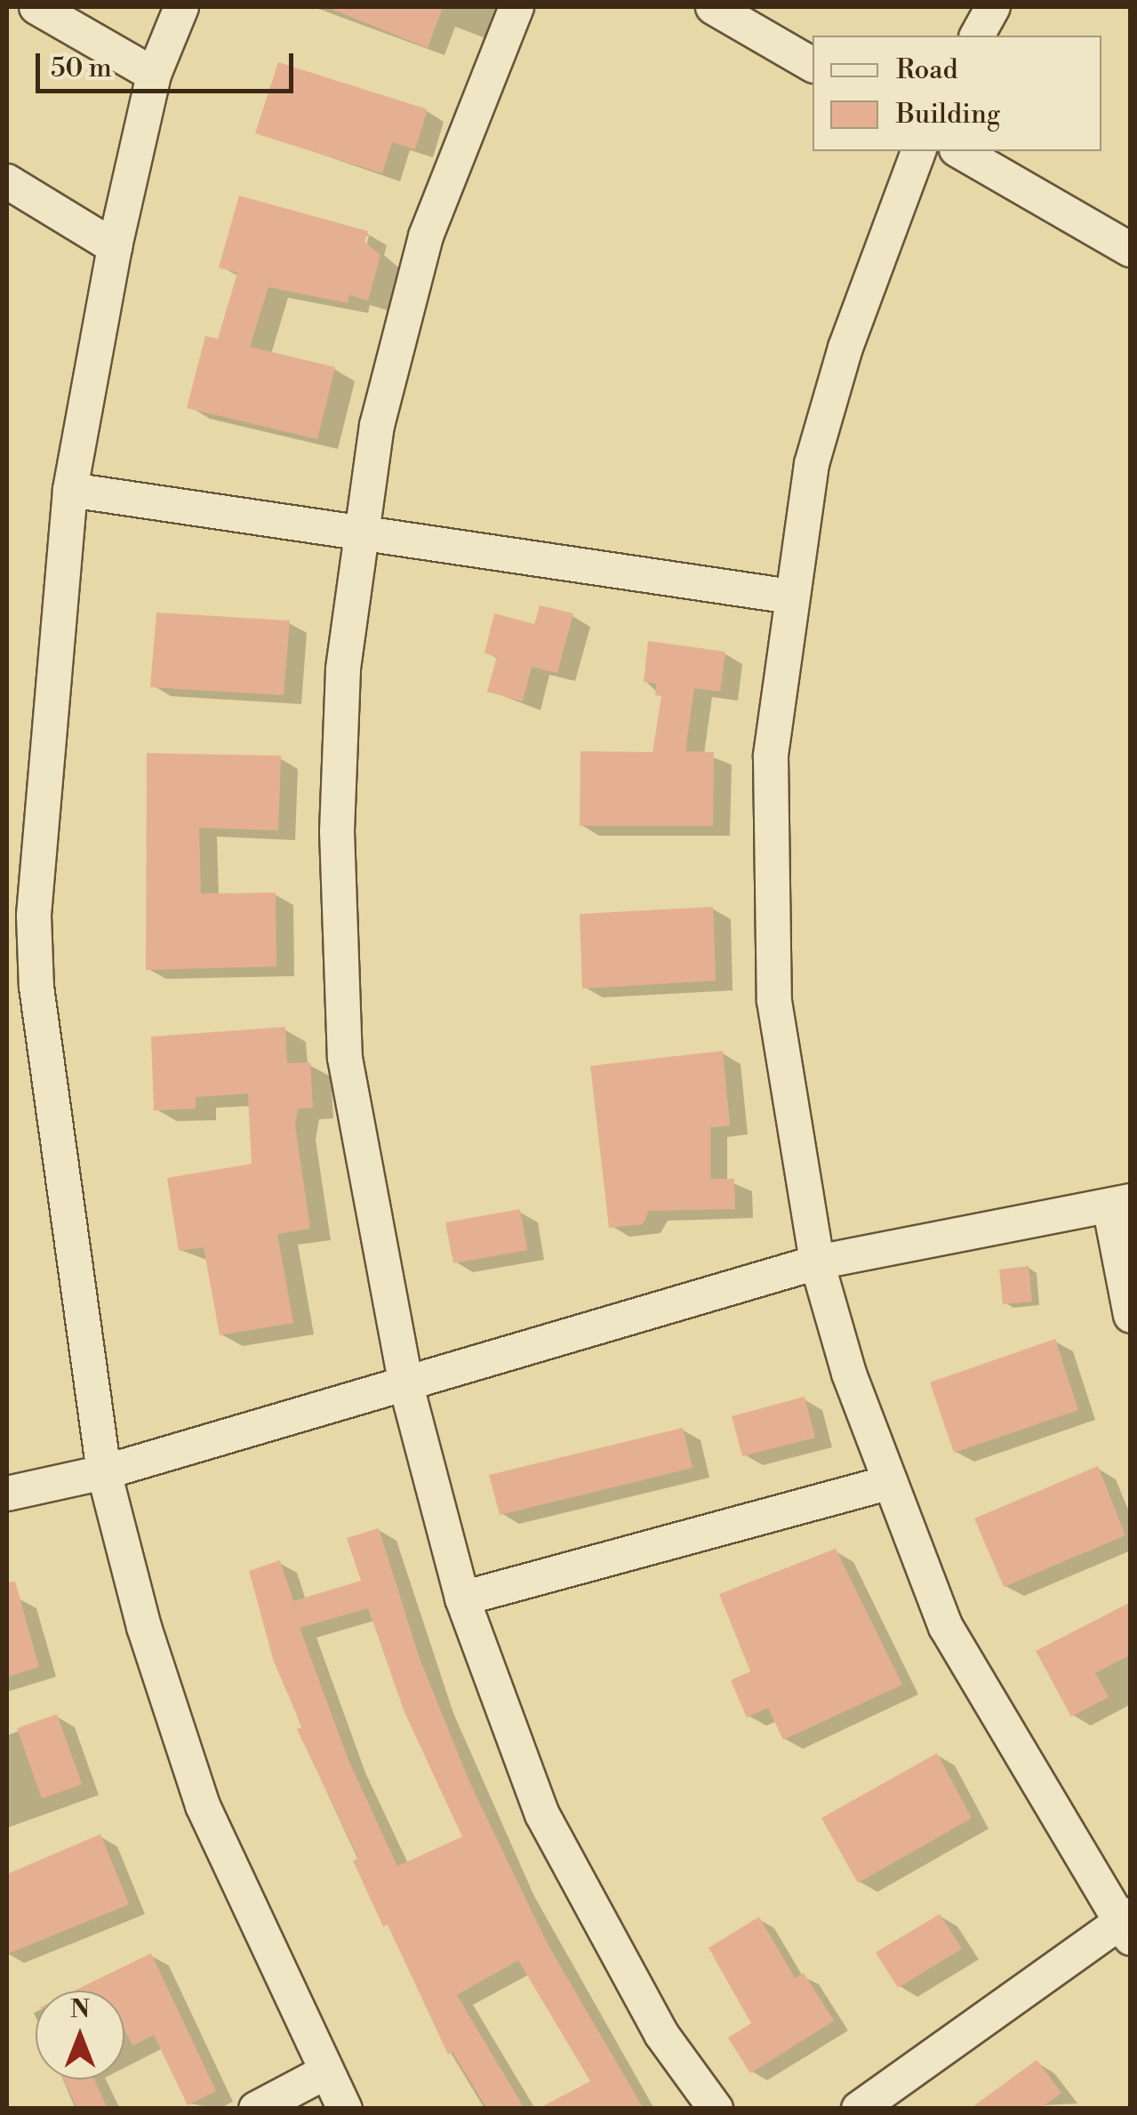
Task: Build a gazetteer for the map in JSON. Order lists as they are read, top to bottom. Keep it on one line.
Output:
{"legend":["Road","Building"],"scale_bar":"50 m","north":"top"}
